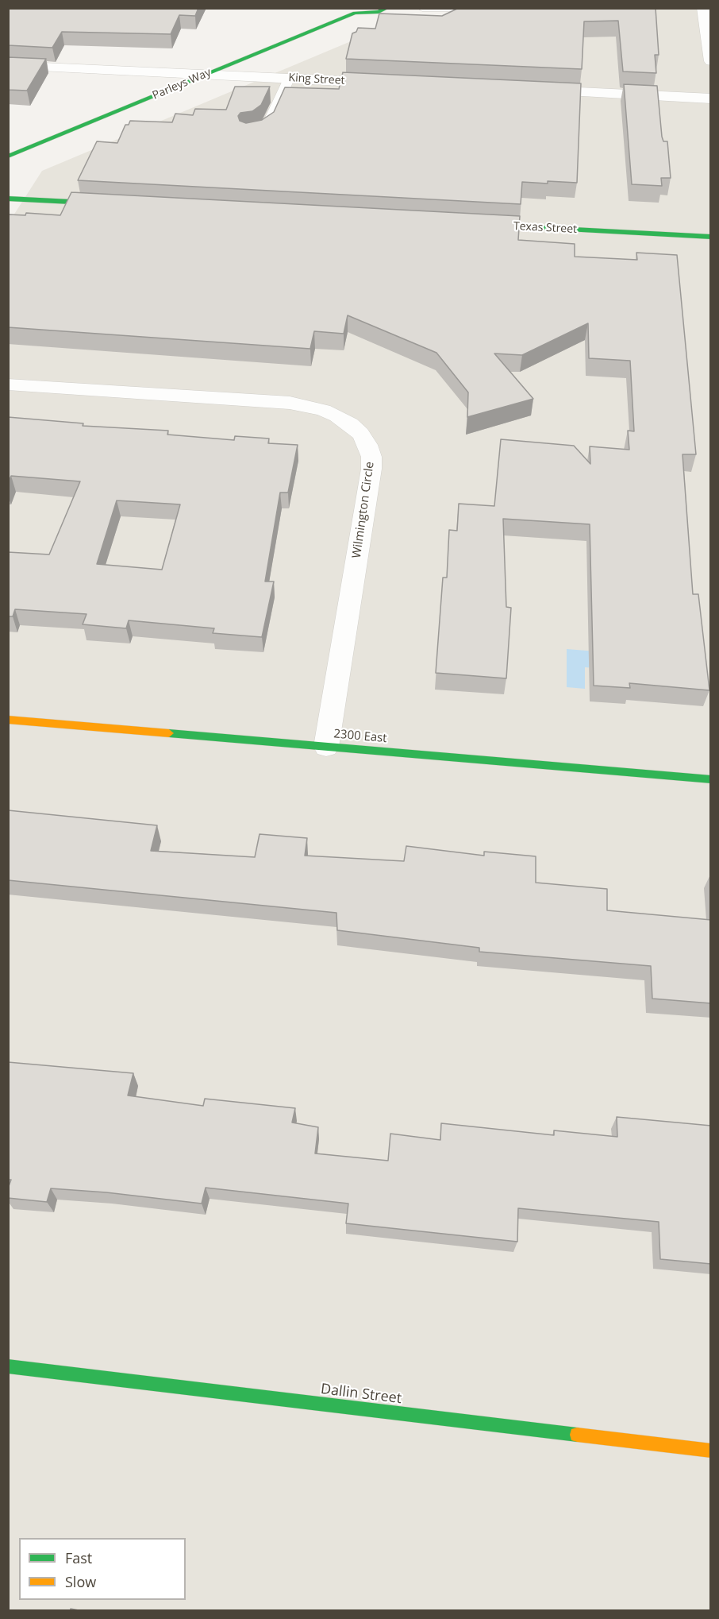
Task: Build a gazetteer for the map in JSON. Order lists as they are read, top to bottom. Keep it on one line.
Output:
{"streets":{"street":["King Street","Parleys Way","Texas Street","Wilmington Circle","2300 East","Dallin Street"]},"crossings":[["King Street","Parleys Way"],["Wilmington Circle","2300 East"]],"legend":["Fast","Slow"]}
